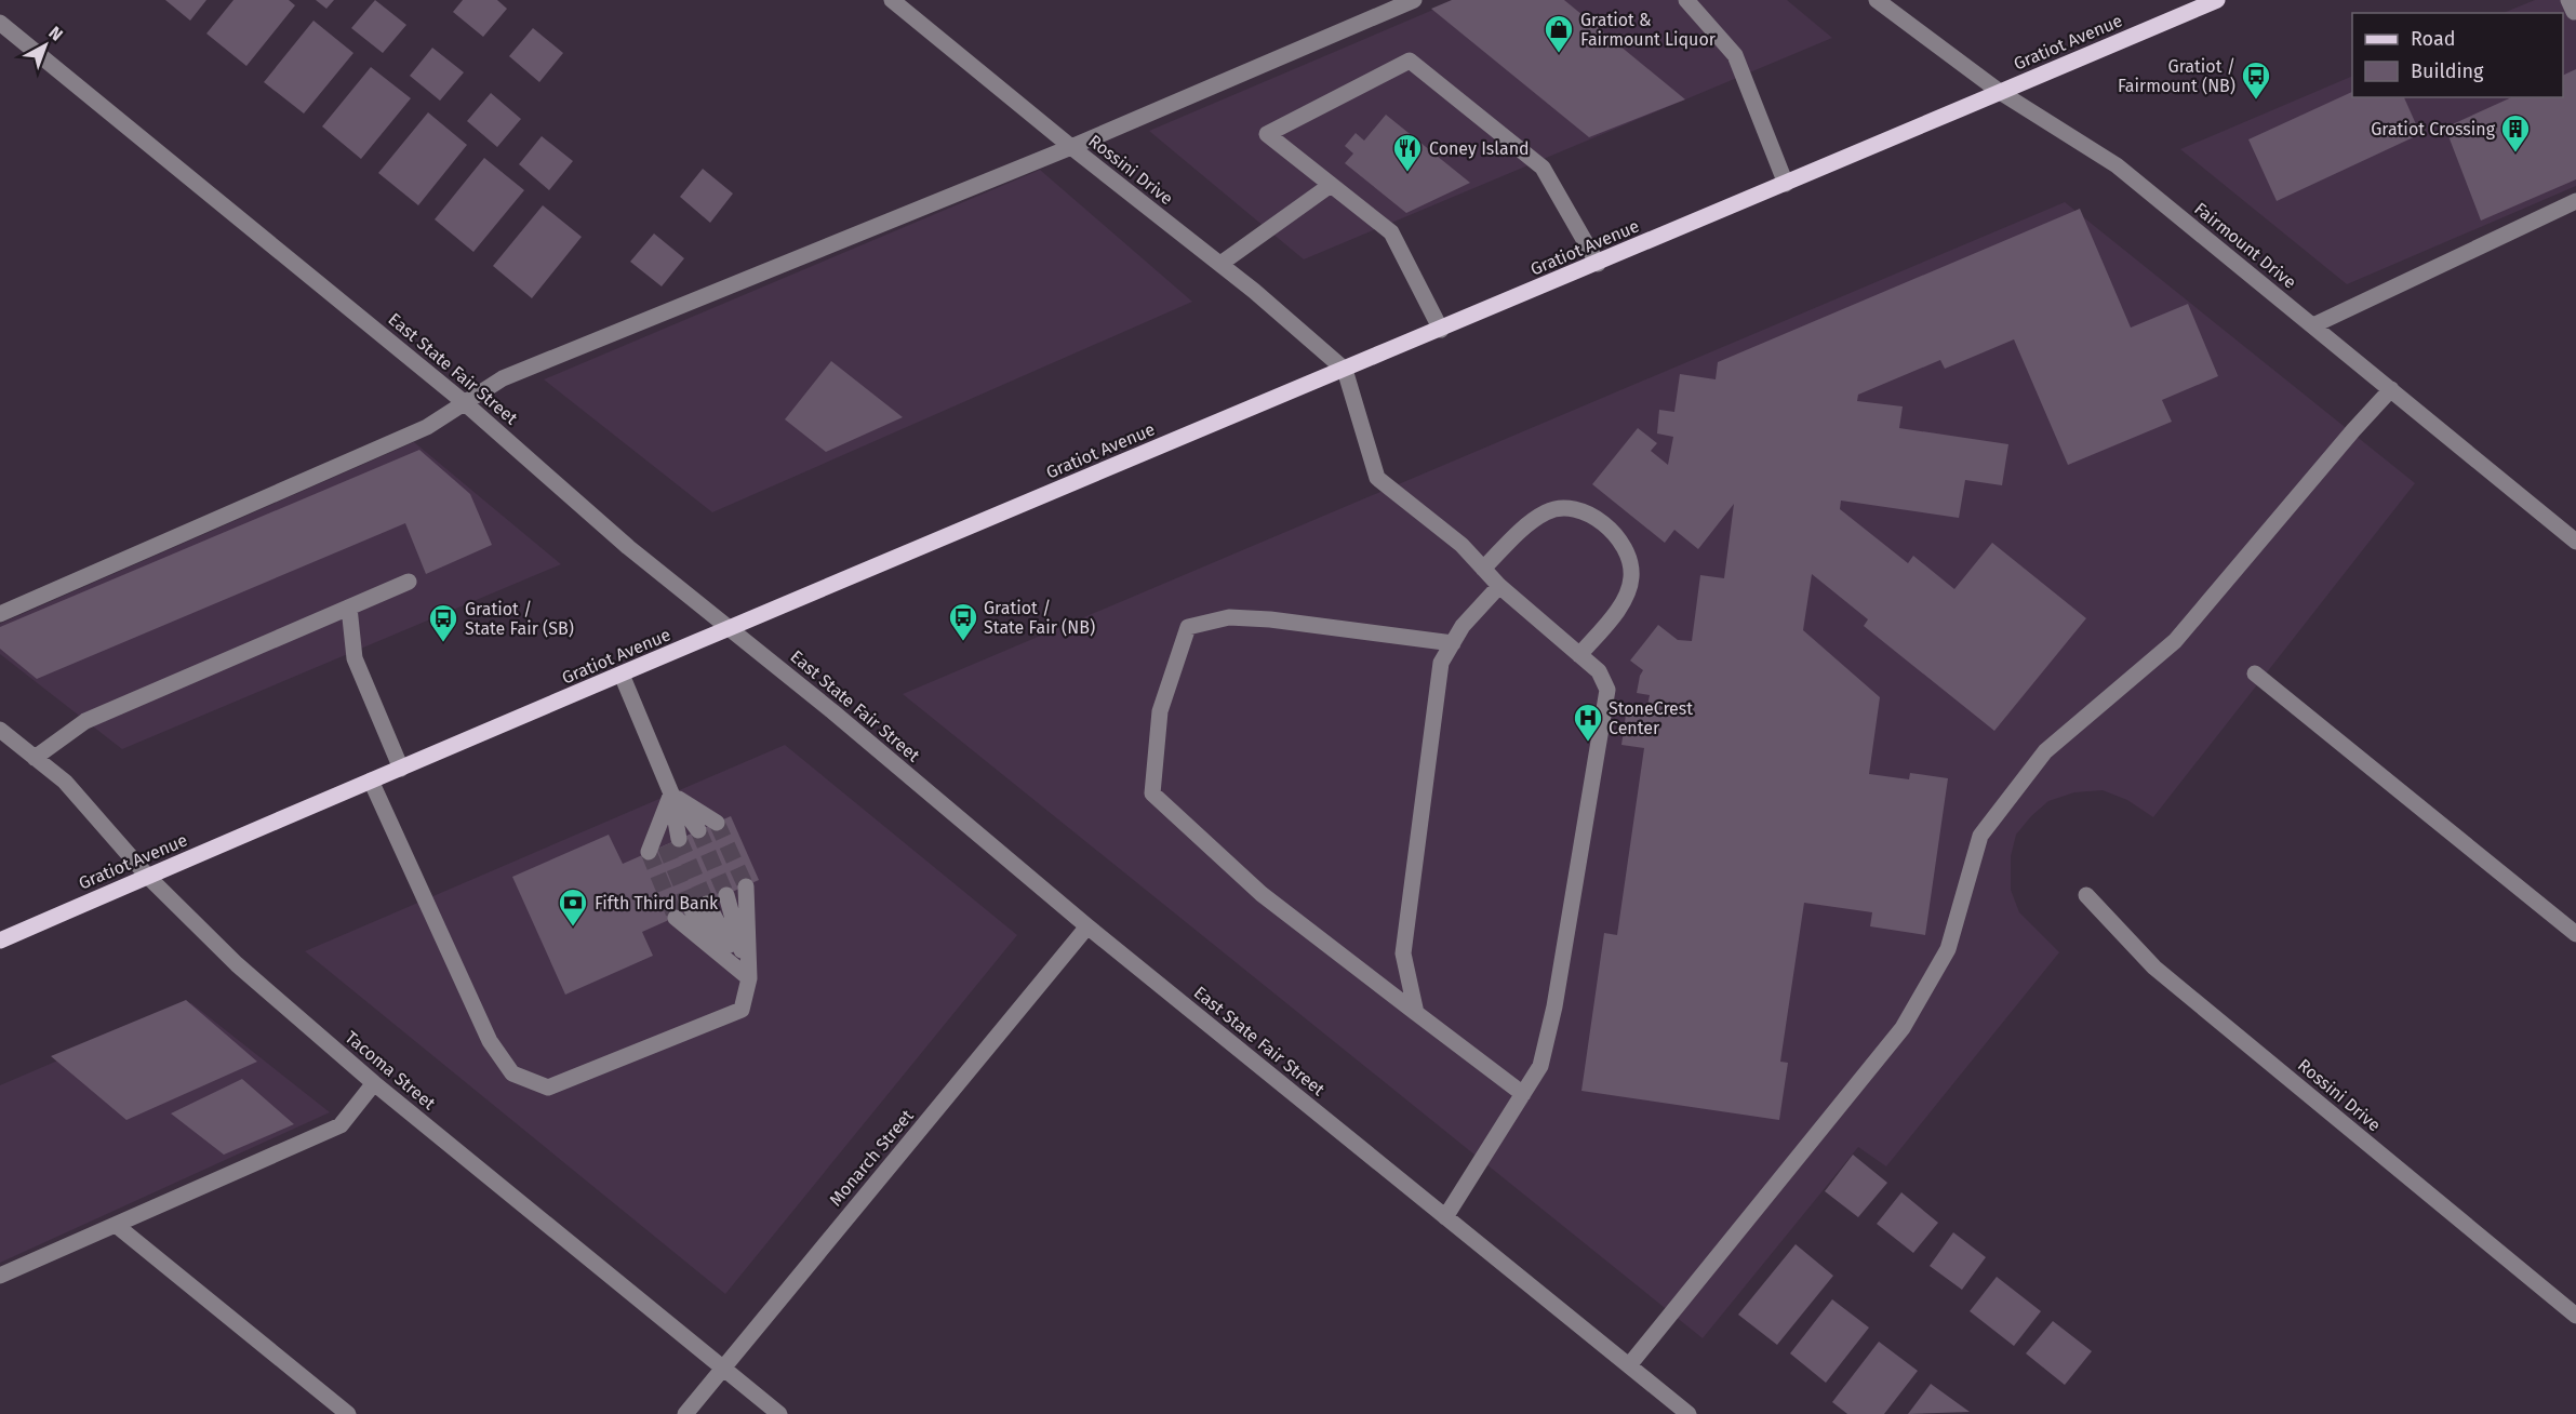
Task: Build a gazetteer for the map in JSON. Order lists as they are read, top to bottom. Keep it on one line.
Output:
{"streets":{"main road":["Gratiot Avenue"],"street":["Rossini Drive","Fairmount Drive","East State Fair Street","Tacoma Street","Monarch Street"]},"crossings":[["Gratiot Avenue","Rossini Drive"],["Gratiot Avenue","Fairmount Drive"],["Gratiot Avenue","East State Fair Street"],["Gratiot Avenue","Tacoma Street"],["East State Fair Street","Monarch Street"],["Tacoma Street","Monarch Street"]],"places":{"shop":["Gratiot & Fairmount Liquor"],"bus stop":["Gratiot / Fairmount (NB)","Gratiot / State Fair (NB)","Gratiot / State Fair (SB)"],"building":["Gratiot Crossing"],"restaurant":["Coney Island"],"hospital":["StoneCrest Center"],"bank":["Fifth Third Bank"]},"legend":["Road","Building"],"north":"top right"}
